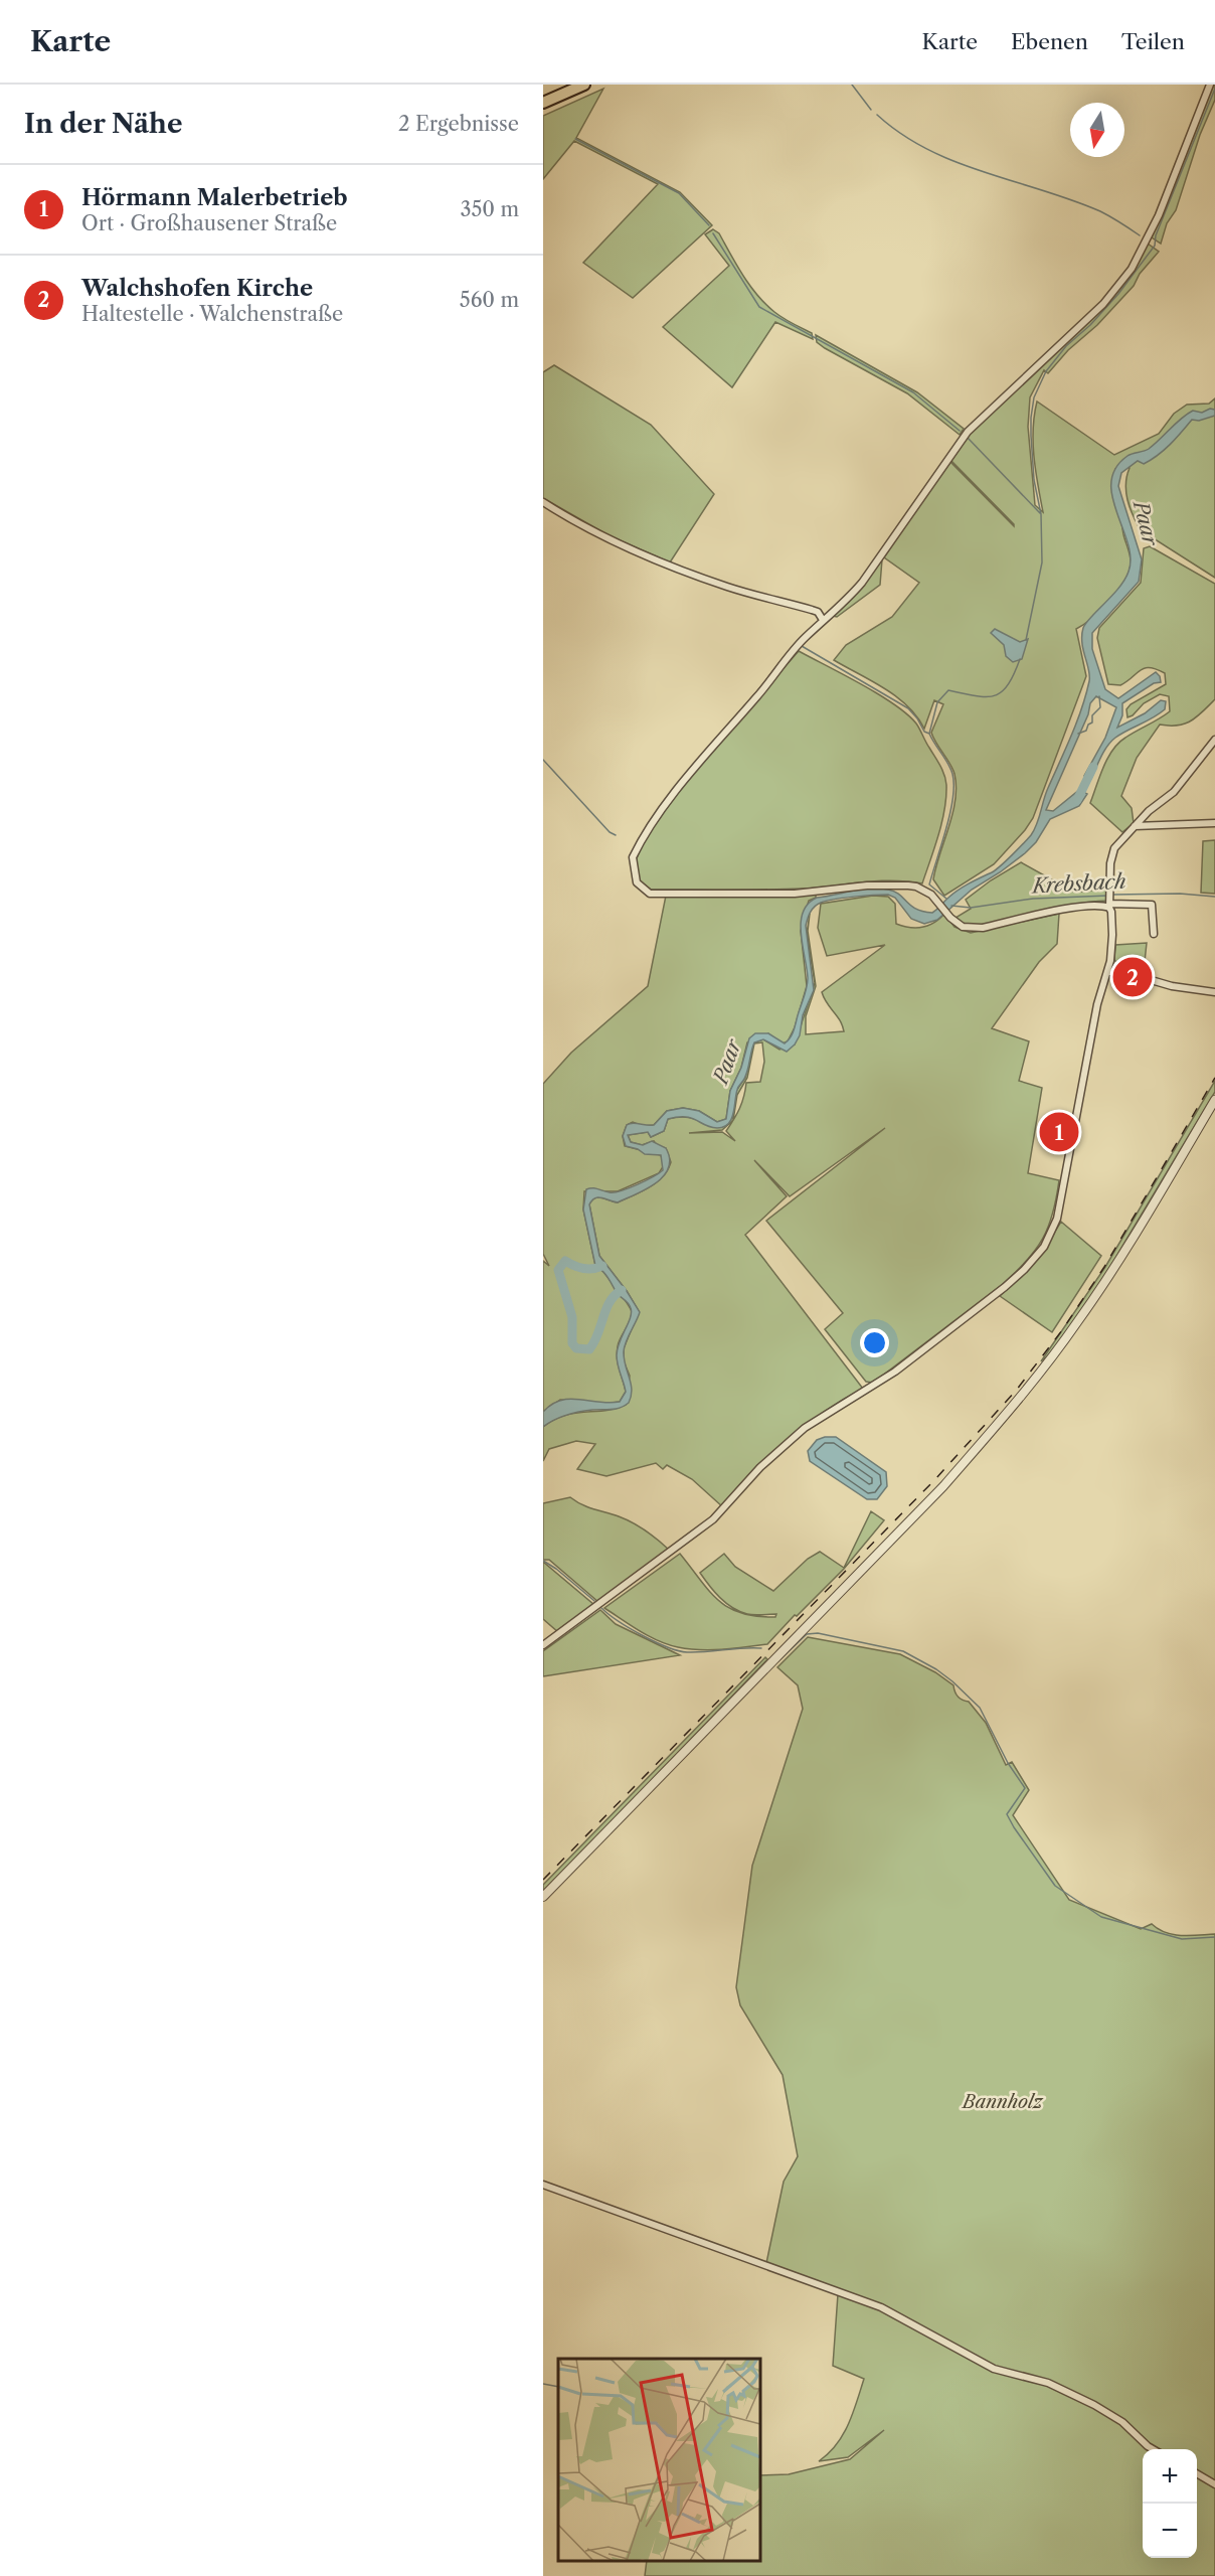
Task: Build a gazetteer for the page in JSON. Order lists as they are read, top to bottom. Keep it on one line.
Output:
{"water":["Paar","Krebsbach"],"parks":["Bannholz"],"north":"bottom","page":{"header":"Karte","nav":["Karte","Ebenen","Teilen"],"heading":["In der Nähe","2 Ergebnisse"],"list":[{"mark":"1","name":"Hörmann Malerbetrieb","note":"Ort · Großhausener Straße","value":"350 m"},{"mark":"2","name":"Walchshofen Kirche","note":"Haltestelle · Walchenstraße","value":"560 m"}],"pins":["2","1"],"map_buttons":["+","−"]}}
